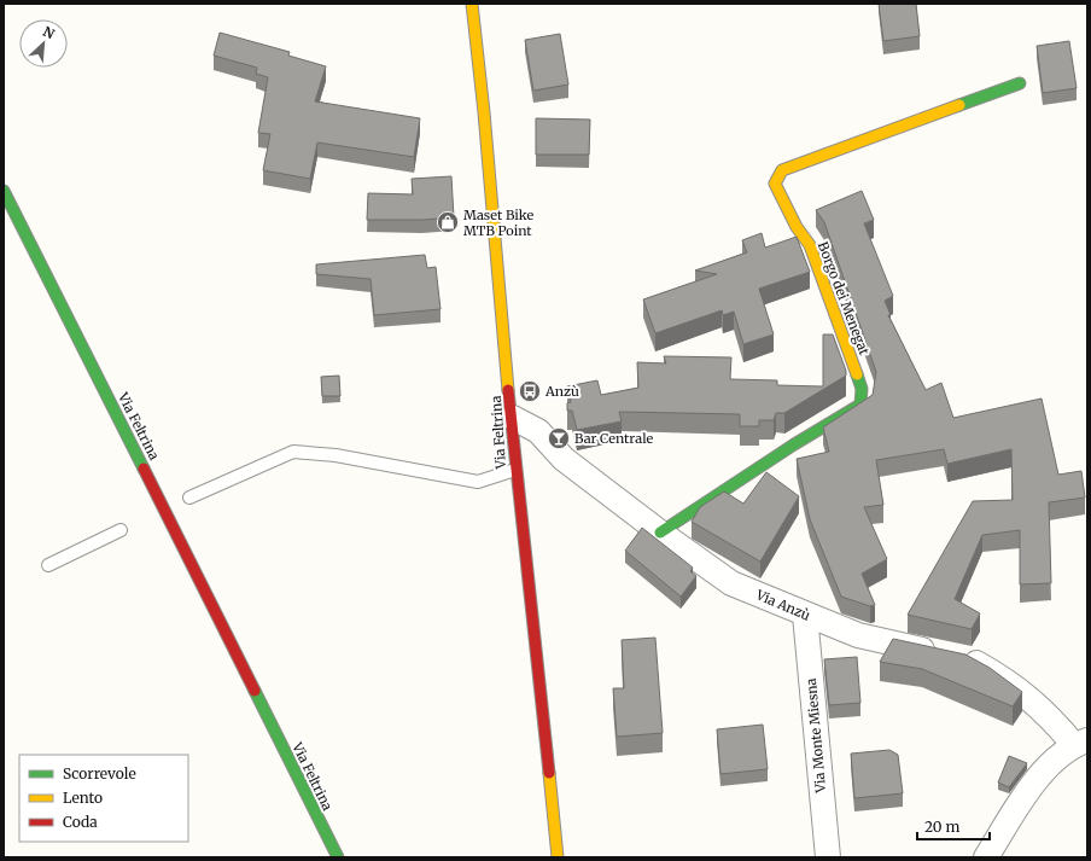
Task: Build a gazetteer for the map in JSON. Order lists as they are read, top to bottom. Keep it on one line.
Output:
{"streets":{"street":["Borgo dei Menegat","Via Feltrina","Via Anzù","Via Monte Miesna"]},"crossings":[["Borgo dei Menegat","Via Anzù"],["Via Feltrina","Via Anzù"],["Via Anzù","Via Monte Miesna"]],"places":{"shop":["Maset Bike MTB Point"],"bus stop":["Anzù"],"bar":["Bar Centrale"]},"legend":["Scorrevole","Lento","Coda"],"scale_bar":"20 m","north":"top right"}
